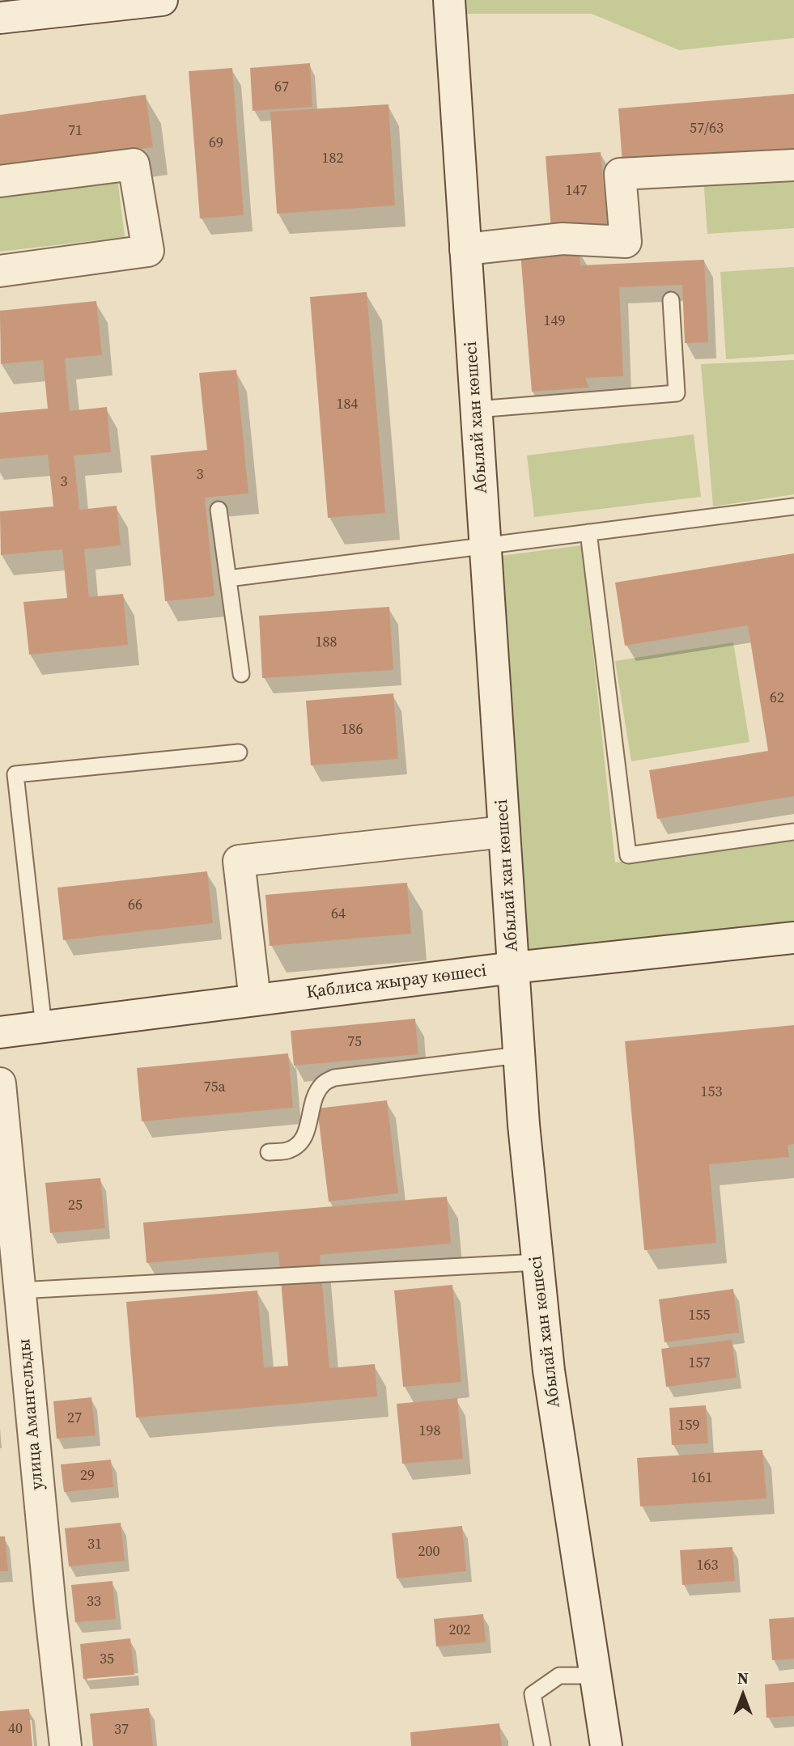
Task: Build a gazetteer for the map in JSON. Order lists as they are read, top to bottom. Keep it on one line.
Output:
{"streets":{"street":["Абылай хан көшесі","Қаблиса жырау көшесі","улица Амангельды"]},"crossings":[["Абылай хан көшесі","Қаблиса жырау көшесі"]],"house_numbers":["67","57/63","71","69","182","147","149","184","3","3","188","62","186","66","64","75","75а","153","25","155","157","27","159","198","29","161","31","200","163","33","202","35","40","37"],"north":"top"}
